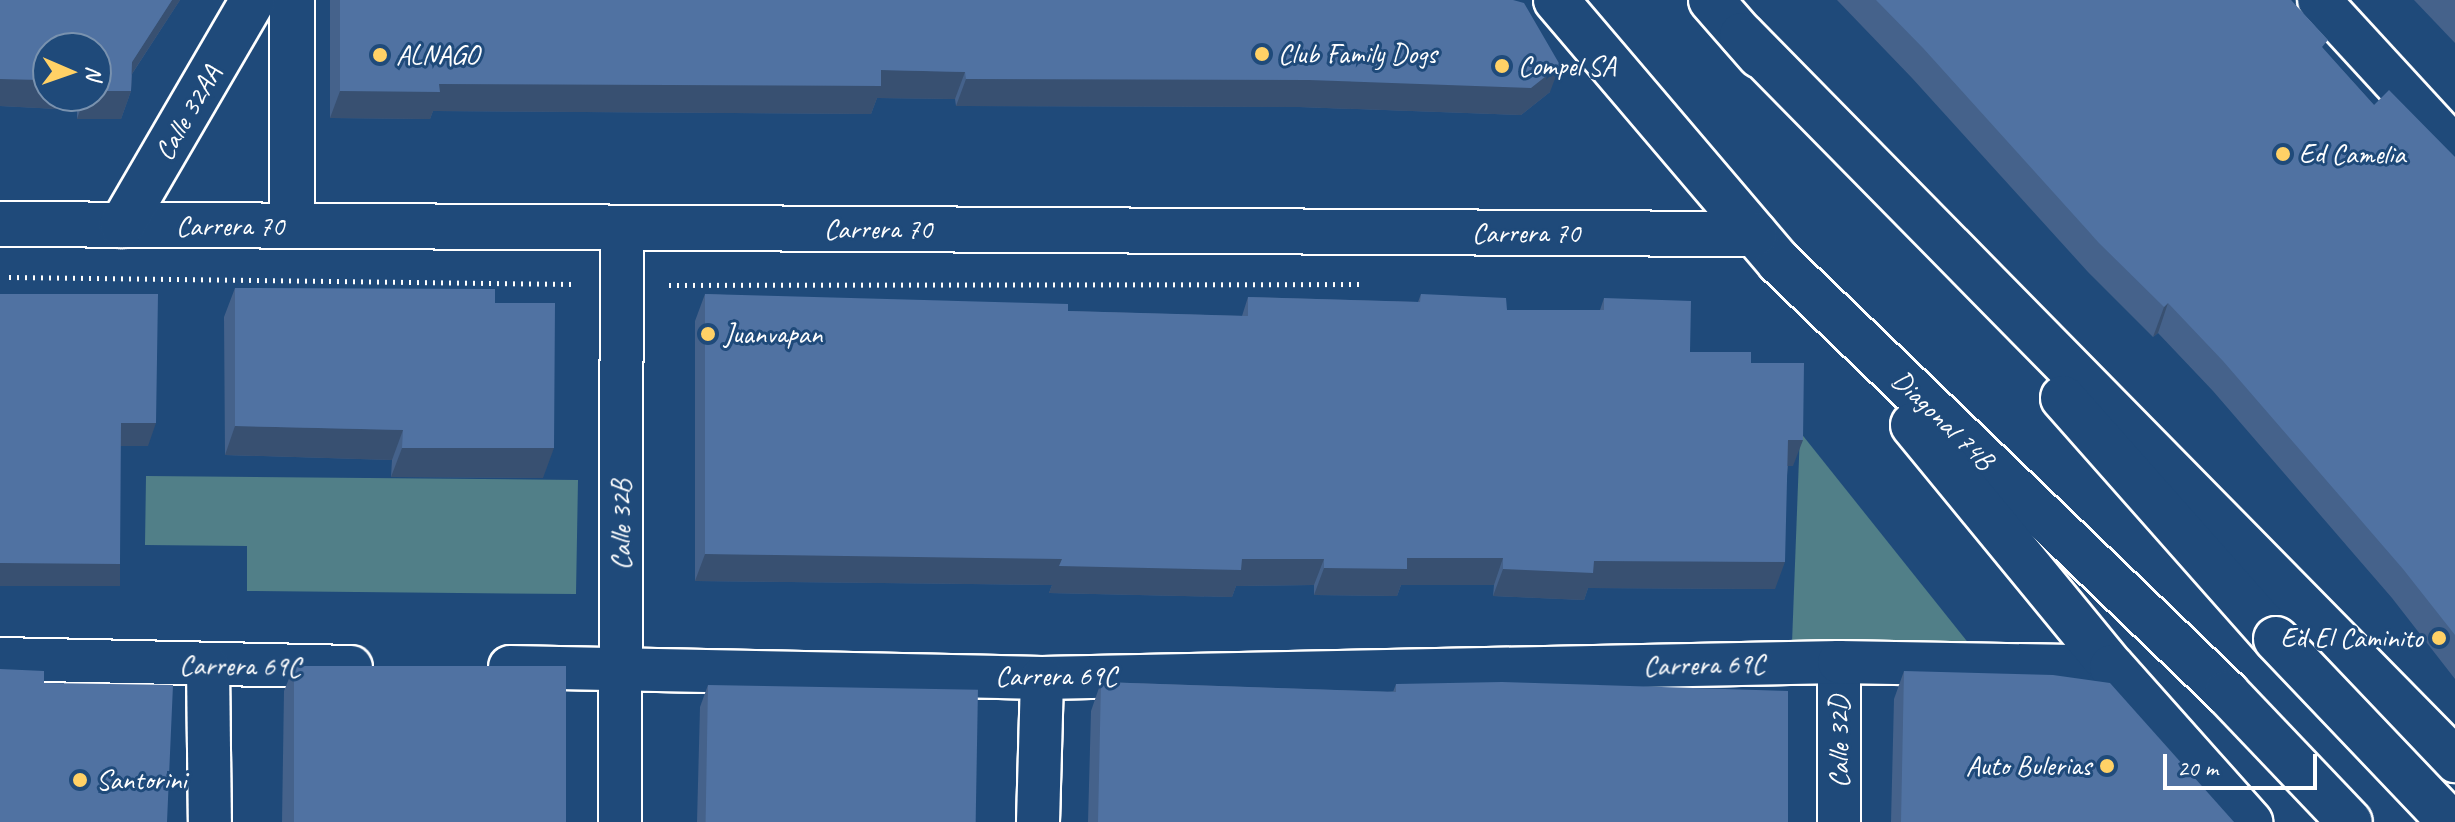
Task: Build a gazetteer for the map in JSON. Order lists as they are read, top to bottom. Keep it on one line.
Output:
{"streets":{"main road":["Calle 32AA","Carrera 70","Diagonal 74B"],"street":["Calle 32B","Carrera 69C","Calle 32D"]},"crossings":[["Calle 32AA","Carrera 70"],["Carrera 70","Diagonal 74B"],["Carrera 70","Calle 32B"],["Calle 32B","Carrera 69C"],["Carrera 69C","Calle 32D"]],"places":["Club Family Dogs","ALNAGO","Compel SA","Ed Camelia","Juanvapan","Ed El Caminito","Auto Bulerias","Santorini"],"scale_bar":"20 m","north":"right"}
